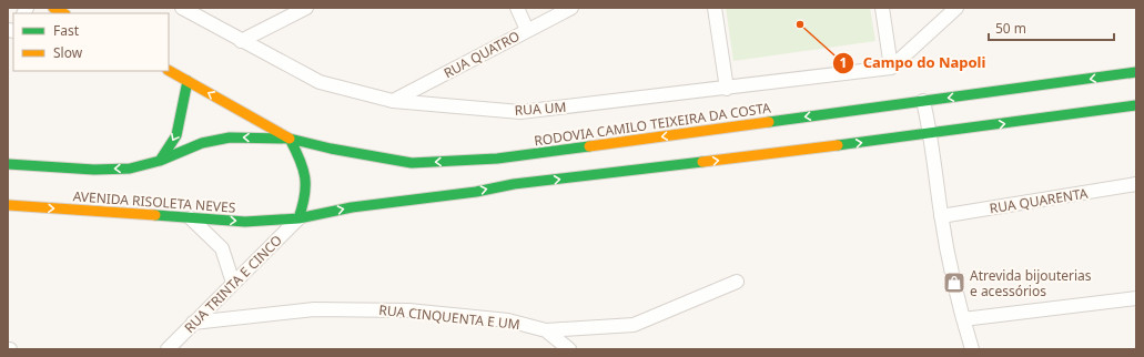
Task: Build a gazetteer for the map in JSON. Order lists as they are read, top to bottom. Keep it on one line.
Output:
{"streets":{"main road":["RODOVIA CAMILO TEIXEIRA DA COSTA","AVENIDA RISOLETA NEVES"],"street":["RUA QUATRO","RUA UM","RUA QUARENTA","RUA TRINTA E CINCO","RUA CINQUENTA E UM"]},"crossings":[["RUA QUATRO","RUA UM"],["RODOVIA CAMILO TEIXEIRA DA COSTA","AVENIDA RISOLETA NEVES"],["AVENIDA RISOLETA NEVES","RUA TRINTA E CINCO"],["RUA TRINTA E CINCO","RUA CINQUENTA E UM"]],"places":{"other":["Campo do Napoli"],"shop":["Atrevida bijouterias e acessórios"]},"legend":["Fast","Slow"],"scale_bar":"50 m"}
